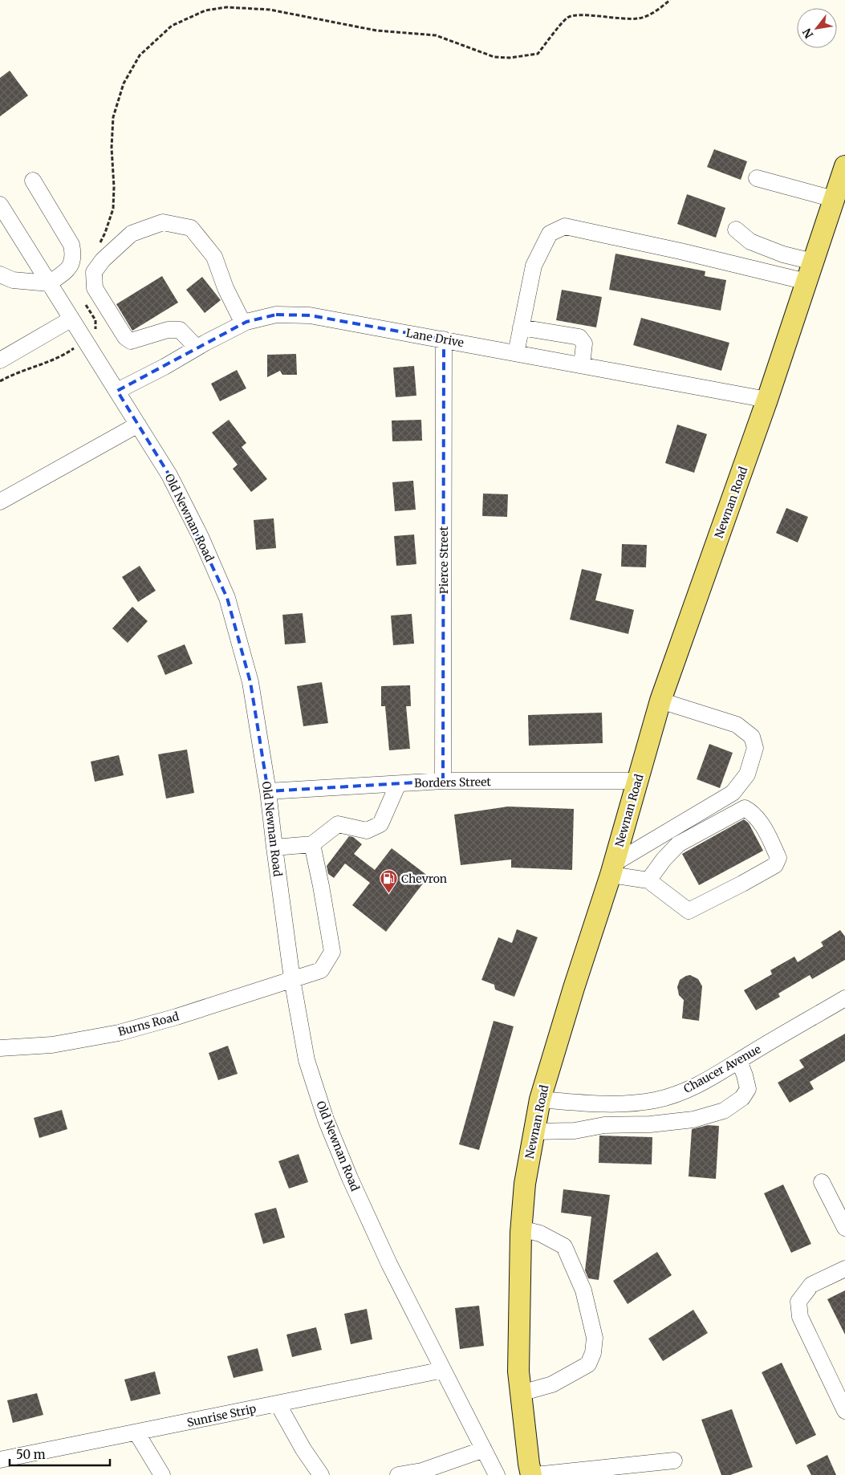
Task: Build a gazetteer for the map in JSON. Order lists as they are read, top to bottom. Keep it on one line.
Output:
{"streets":{"main road":["Newnan Road"],"street":["Lane Drive","Old Newnan Road","Pierce Street","Borders Street","Burns Road","Chaucer Avenue","Sunrise Strip"]},"crossings":[["Lane Drive","Newnan Road"],["Lane Drive","Old Newnan Road"],["Lane Drive","Pierce Street"],["Newnan Road","Borders Street"],["Newnan Road","Chaucer Avenue"],["Old Newnan Road","Borders Street"],["Old Newnan Road","Burns Road"],["Old Newnan Road","Sunrise Strip"],["Pierce Street","Borders Street"]],"places":{"fuel station":["Chevron"]},"scale_bar":"50 m","north":"bottom left"}
